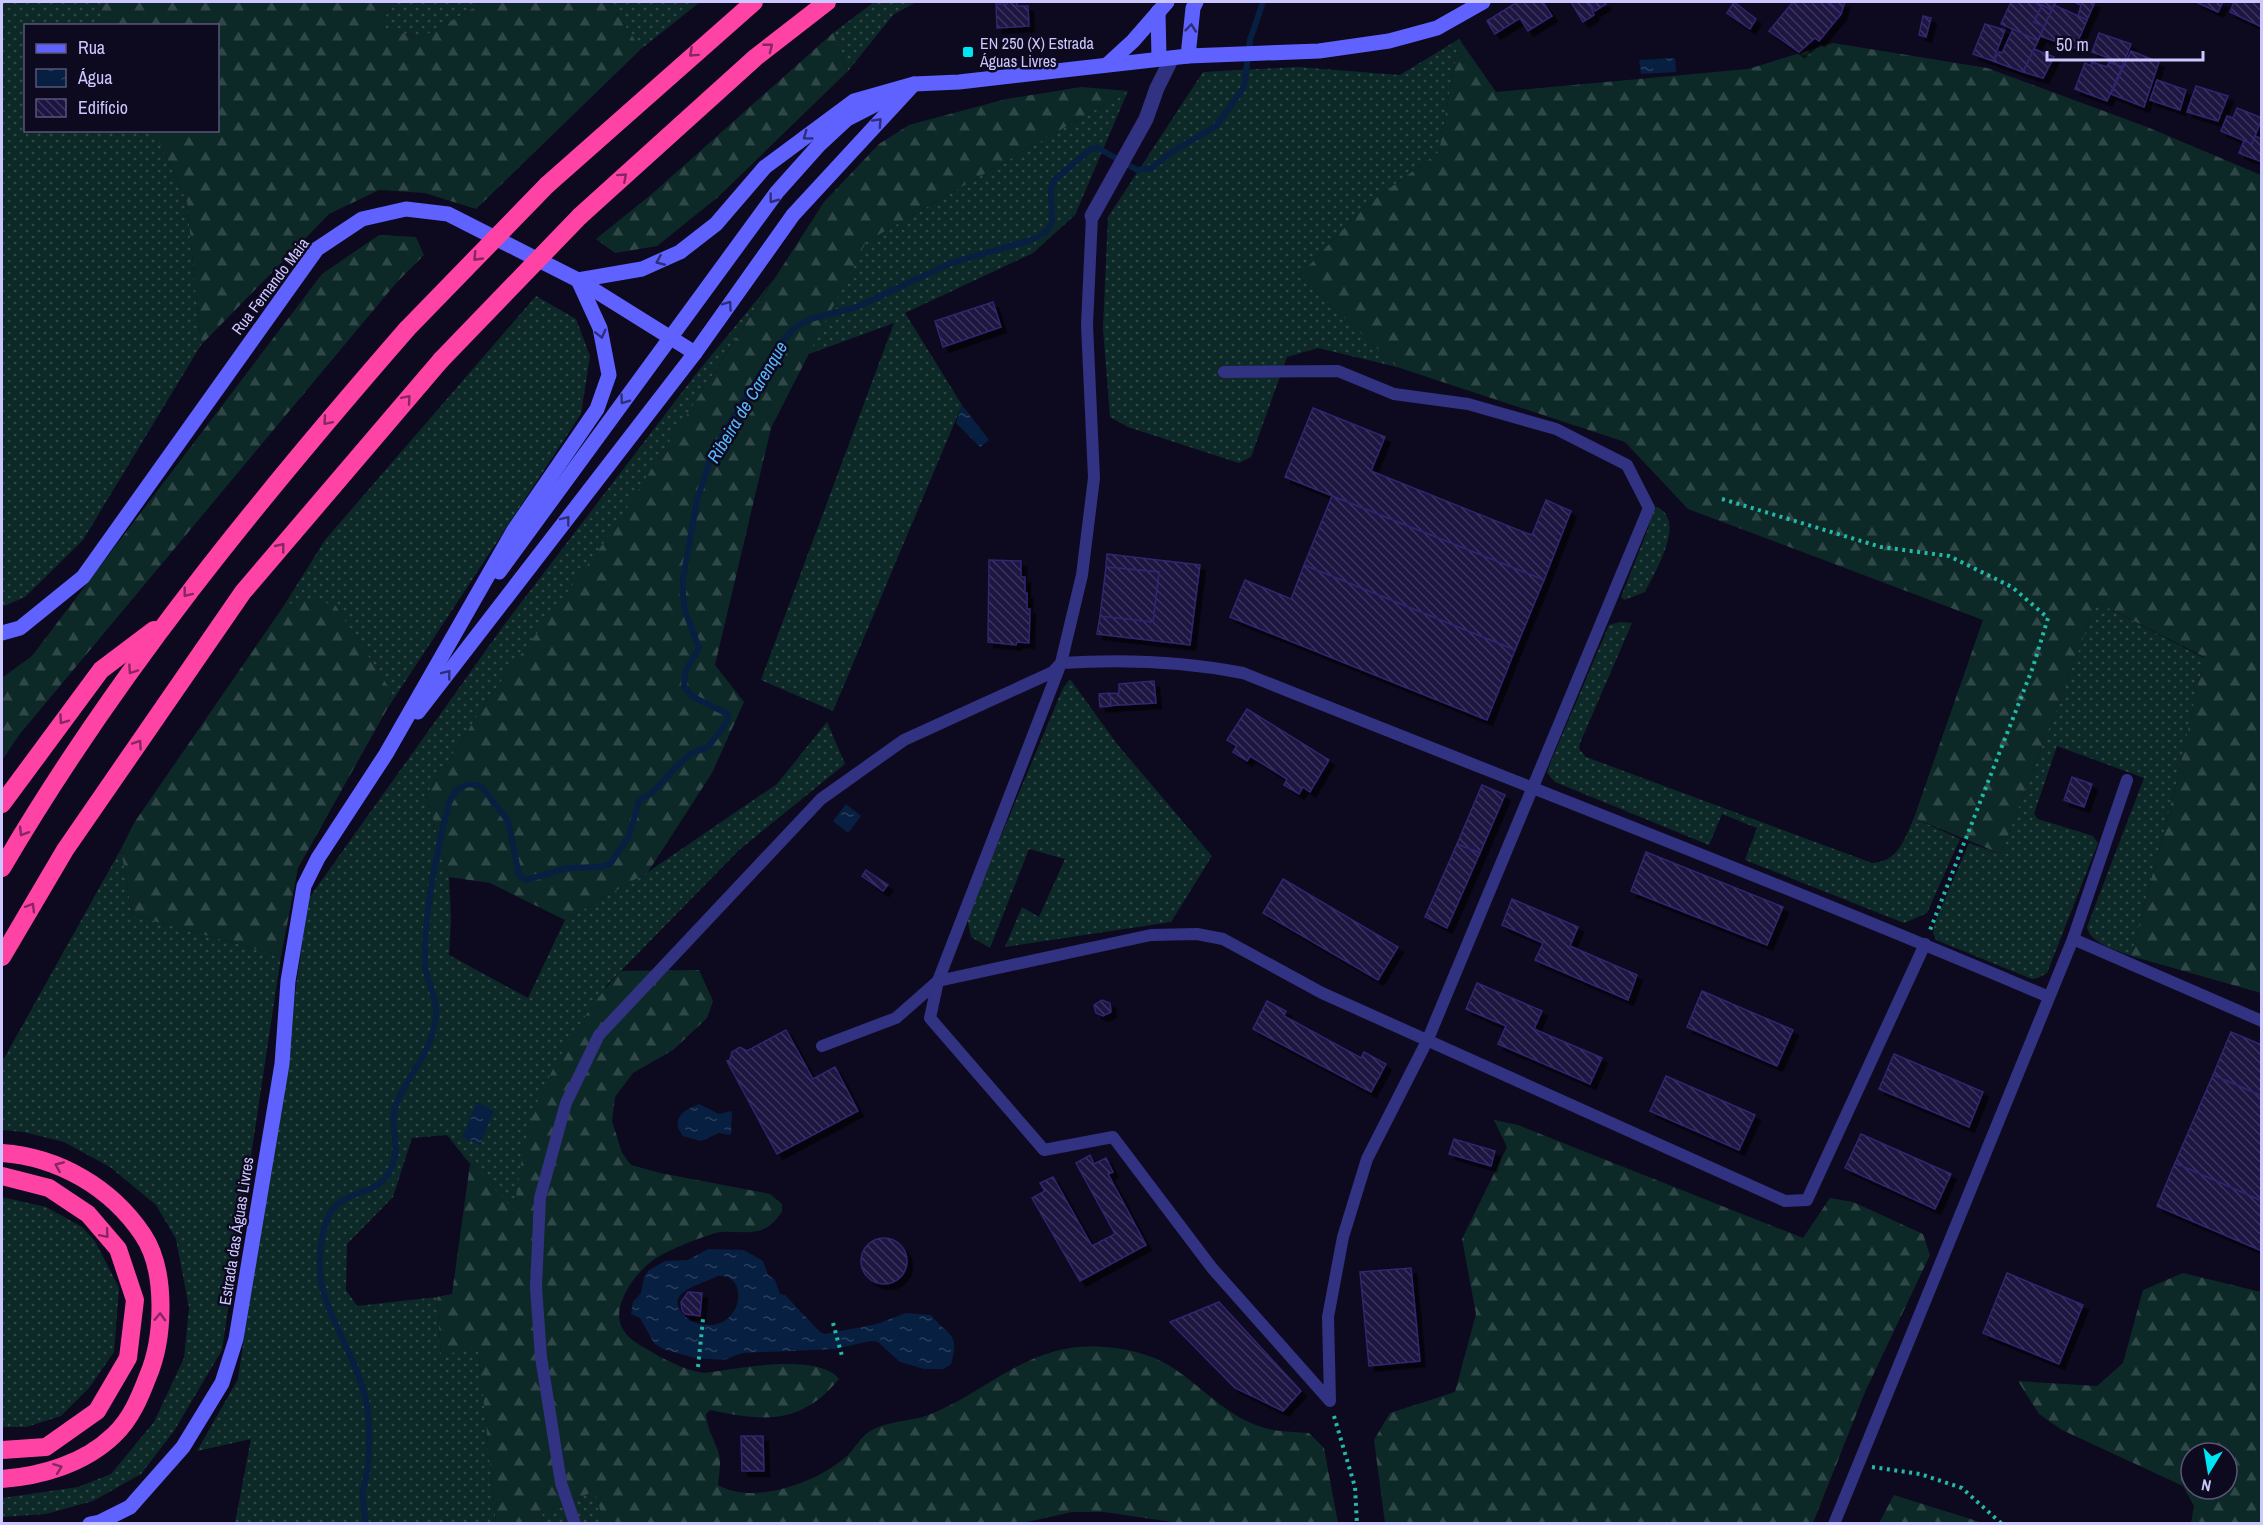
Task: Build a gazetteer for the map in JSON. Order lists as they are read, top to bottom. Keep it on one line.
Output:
{"streets":{"main road":["Rua Fernando Maia","Estrada das Águas Livres"]},"water":["Ribeira de Carenque"],"places":{"transit":["EN 250 (X) Estrada Águas Livres"]},"legend":["Rua","Água","Edifício"],"scale_bar":"50 m","north":"bottom"}
